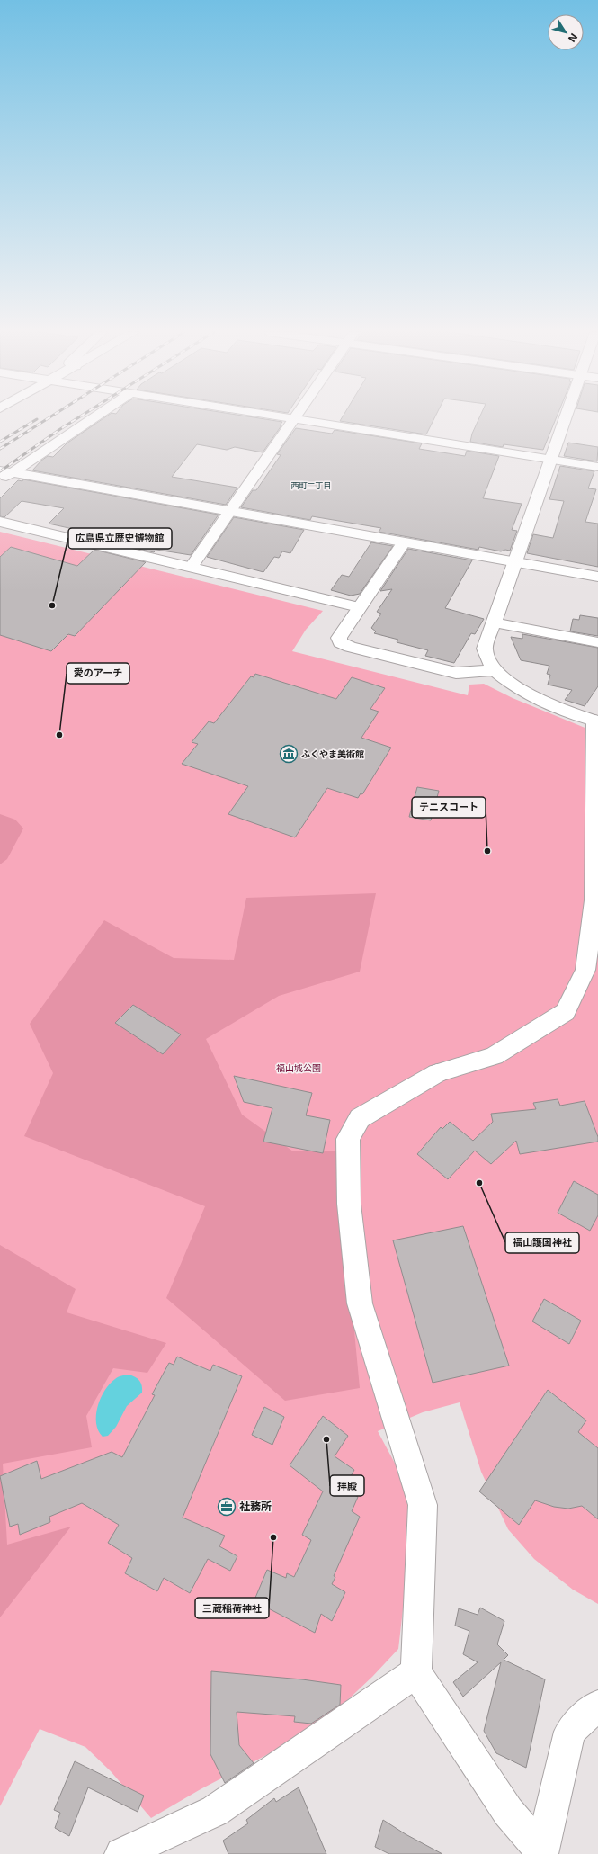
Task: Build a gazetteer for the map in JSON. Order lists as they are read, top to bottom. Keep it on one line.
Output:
{"districts":["西町二丁目"],"parks":["福山城公園"],"places":{"other":["広島県立歴史博物館","愛のアーチ","テニスコート","福山護国神社","拝殿","三蔵稲荷神社"],"museum":["ふくやま美術館"],"office":["社務所"]},"north":"bottom right"}
